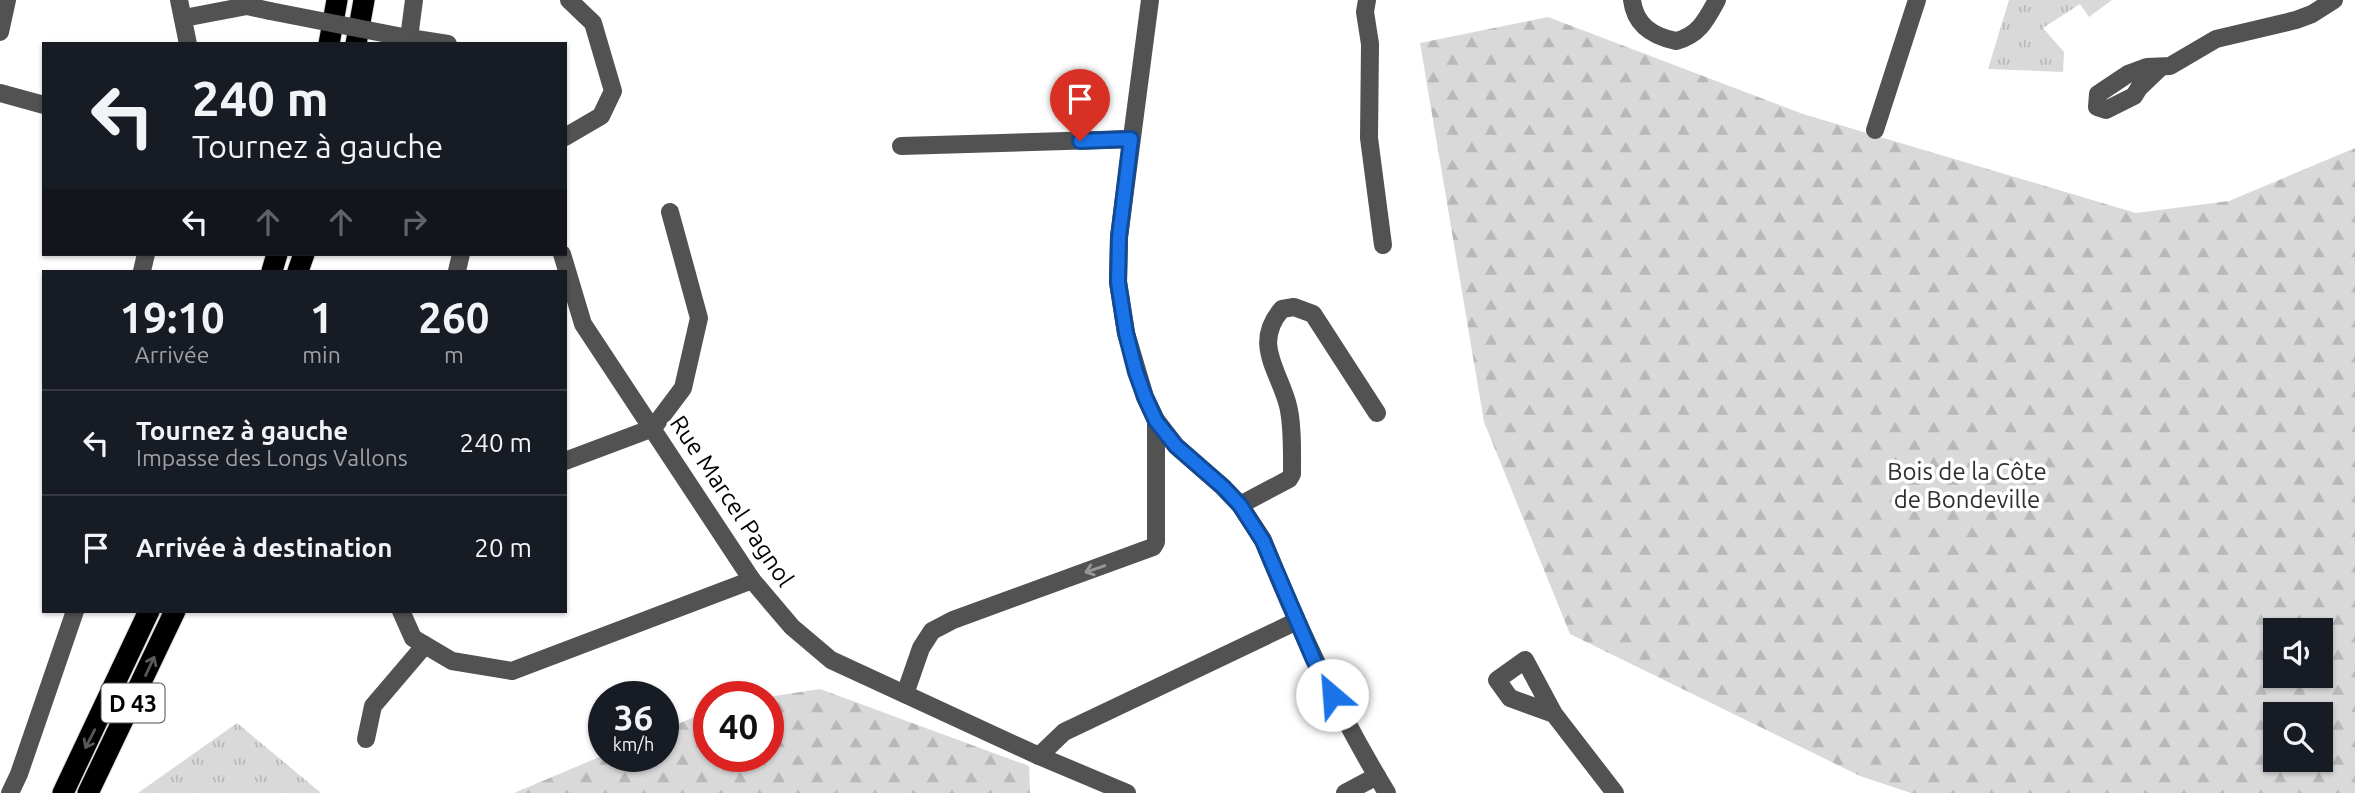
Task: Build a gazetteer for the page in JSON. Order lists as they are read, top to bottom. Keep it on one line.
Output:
{"streets":{"highway":["D 43"],"street":["Rue Marcel Pagnol"]},"parks":["Bois de la Côte de Bondeville"],"page":{"turn":["240 m","Tournez à gauche"],"eta":["19:10","Arrivée","1","min","260","m"],"list":[{"name":"Tournez à gauche","note":"Impasse des Longs Vallons","value":"240 m"},{"name":"Arrivée à destination","value":"20 m"}],"speed":"36 km/h","limit":"40"}}
